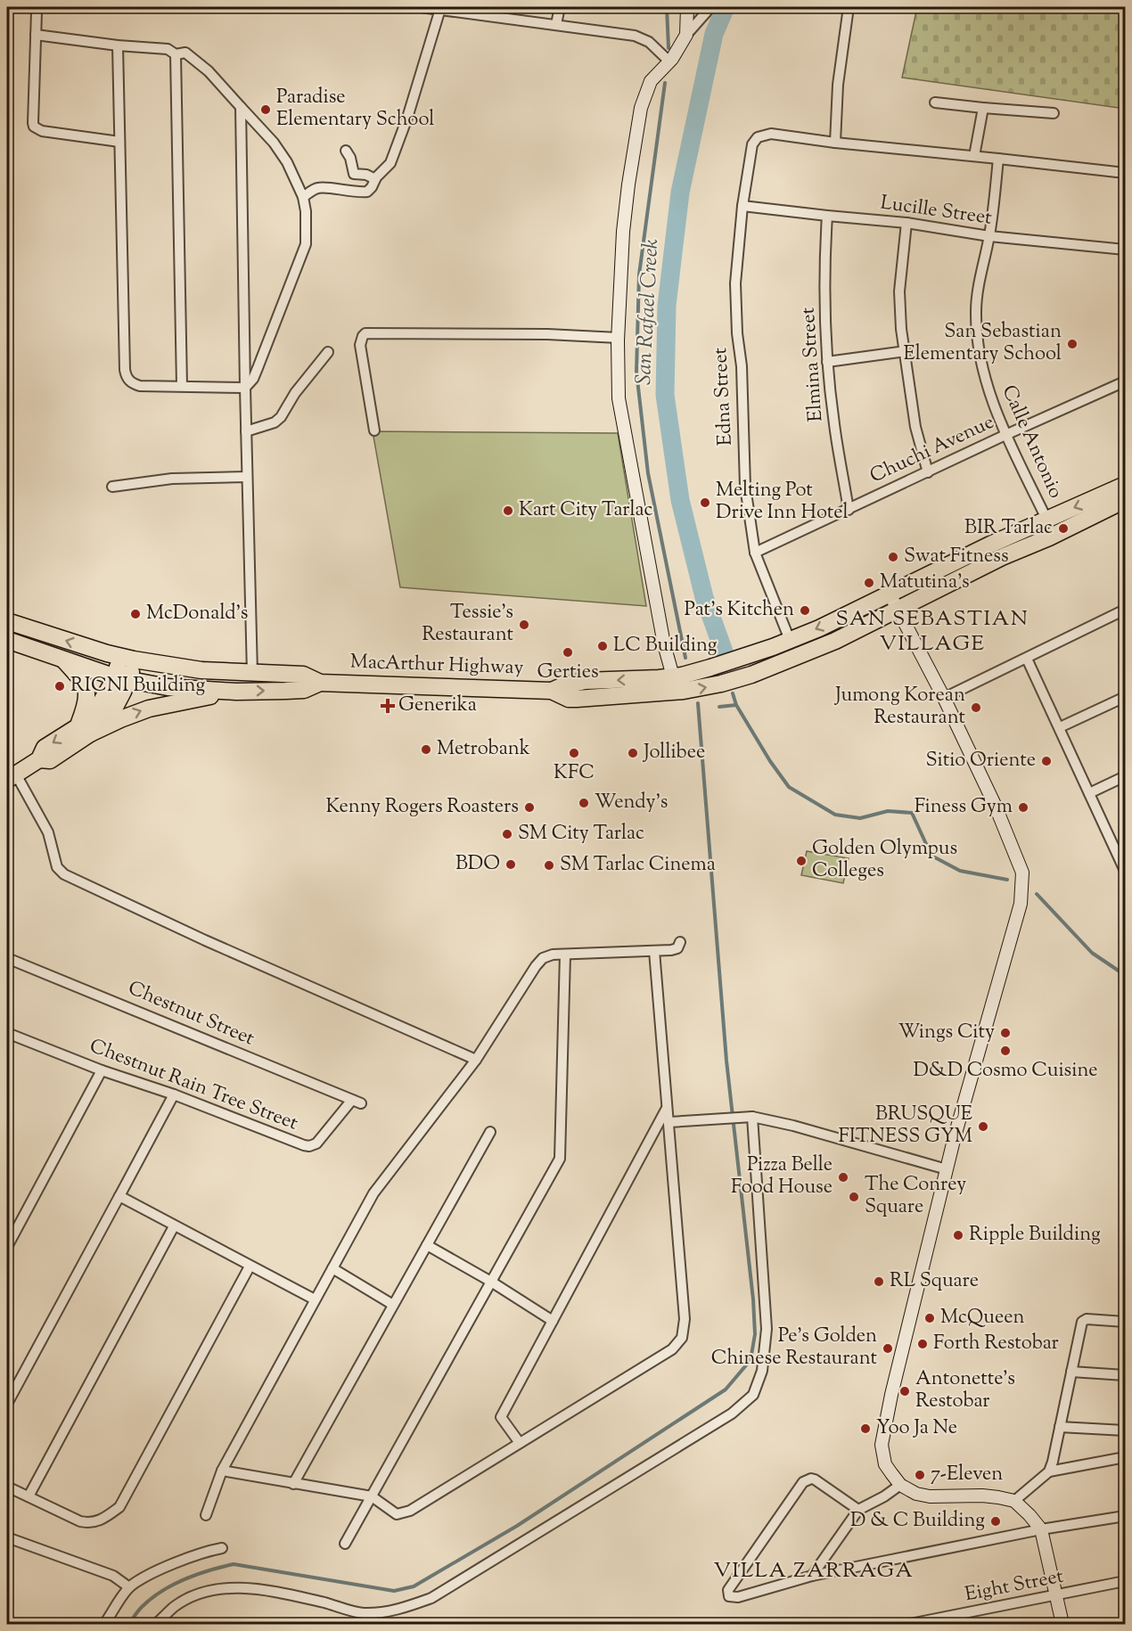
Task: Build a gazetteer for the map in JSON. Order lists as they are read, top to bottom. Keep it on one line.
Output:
{"streets":{"highway":["MacArthur Highway"],"street":["Lucille Street","Elmina Street","Edna Street","Calle Antonio","Chuchi Avenue","Chestnut Street","Chestnut Rain Tree Street","Eight Street"]},"crossings":[["Lucille Street","Elmina Street"],["Lucille Street","Edna Street"],["Lucille Street","Calle Antonio"],["Elmina Street","Chuchi Avenue"],["Edna Street","Chuchi Avenue"],["Edna Street","MacArthur Highway"],["Calle Antonio","Chuchi Avenue"],["Calle Antonio","MacArthur Highway"],["Chestnut Street","Chestnut Rain Tree Street"]],"districts":["SAN SEBASTIAN VILLAGE","VILLA ZARRAGA"],"water":["San Rafael Creek"],"places":{"other":["Paradise Elementary School","San Sebastian Elementary School","Melting Pot Drive Inn Hotel","Kart City Tarlac","BIR Tarlac","Swat Fitness","Matutina's","Pat's Kitchen","McDonald's","Tessie's Restaurant","LC Building","Gerties","RICNI Building","Jumong Korean Restaurant","Metrobank","KFC","Jollibee","Sitio Oriente","Wendy's","Kenny Rogers Roasters","Finess Gym","SM City Tarlac","Golden Olympus Colleges","BDO","SM Tarlac Cinema","Wings City","D&D Cosmo Cuisine","BRUSQUE FITNESS GYM","Pizza Belle Food House","The Conrey Square","Ripple Building","RL Square","McQueen","Forth Restobar","Pe's Golden Chinese Restaurant","Antonette's Restobar","Yoo Ja Ne","7-Eleven","D & C Building"],"health":["Generika"]}}
